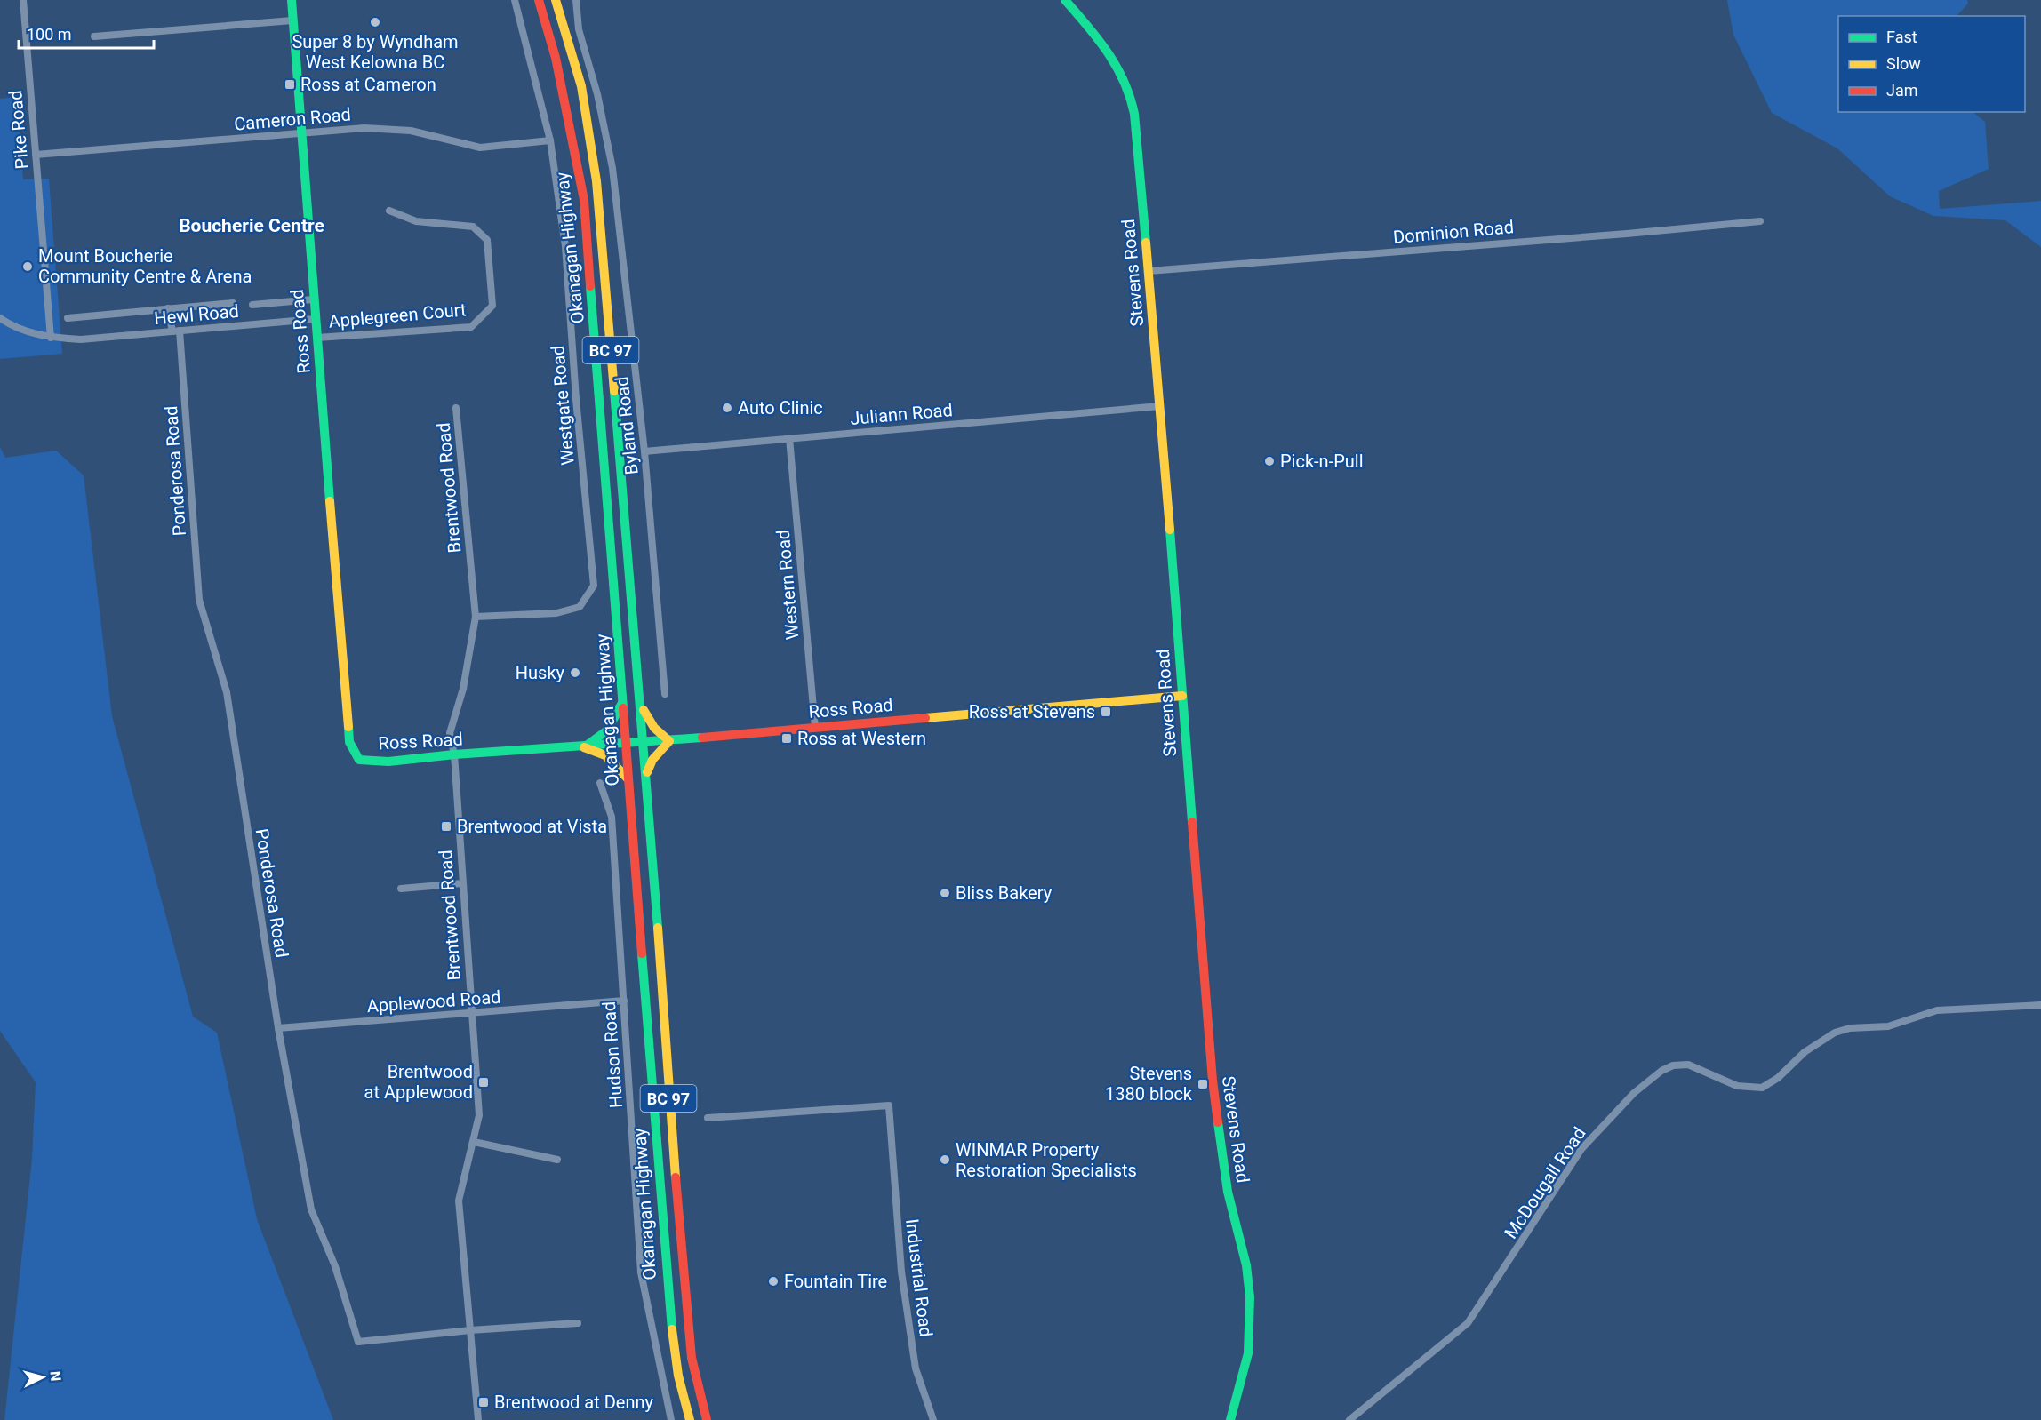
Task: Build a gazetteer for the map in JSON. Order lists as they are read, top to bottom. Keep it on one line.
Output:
{"streets":{"main road":["Okanagan Highway","Stevens Road","Ross Road","BC 97"],"street":["Cameron Road","Pike Road","Dominion Road","Hewl Road","Applegreen Court","Westgate Road","Juliann Road","Byland Road","Ponderosa Road","Brentwood Road","Western Road","Applewood Road","Hudson Road","McDougall Road","Industrial Road"]},"crossings":[["Cameron Road","Pike Road"],["Cameron Road","Ross Road"],["Cameron Road","Westgate Road"],["Pike Road","Hewl Road"],["Dominion Road","Stevens Road"],["Okanagan Highway","Ross Road"],["Stevens Road","Ross Road"],["Stevens Road","Juliann Road"],["Hewl Road","Ross Road"],["Hewl Road","Ponderosa Road"],["Applegreen Court","Ross Road"],["Ross Road","Brentwood Road"],["Ross Road","Western Road"],["Westgate Road","Brentwood Road"],["Juliann Road","Byland Road"],["Juliann Road","Western Road"],["Ponderosa Road","Brentwood Road"],["Ponderosa Road","Applewood Road"],["Brentwood Road","Applewood Road"],["Applewood Road","Hudson Road"]],"districts":["Boucherie Centre"],"places":{"other":["Super 8 by Wyndham West Kelowna BC","Mount Boucherie Community Centre & Arena","Auto Clinic","Pick-n-Pull","Husky","Bliss Bakery","WINMAR Property Restoration Specialists","Fountain Tire"],"transit":["Ross at Cameron","Ross at Stevens","Ross at Western","Brentwood at Vista","Brentwood at Applewood","Stevens 1380 block","Brentwood at Denny"]},"legend":["Fast","Slow","Jam"],"scale_bar":"100 m","north":"right"}
